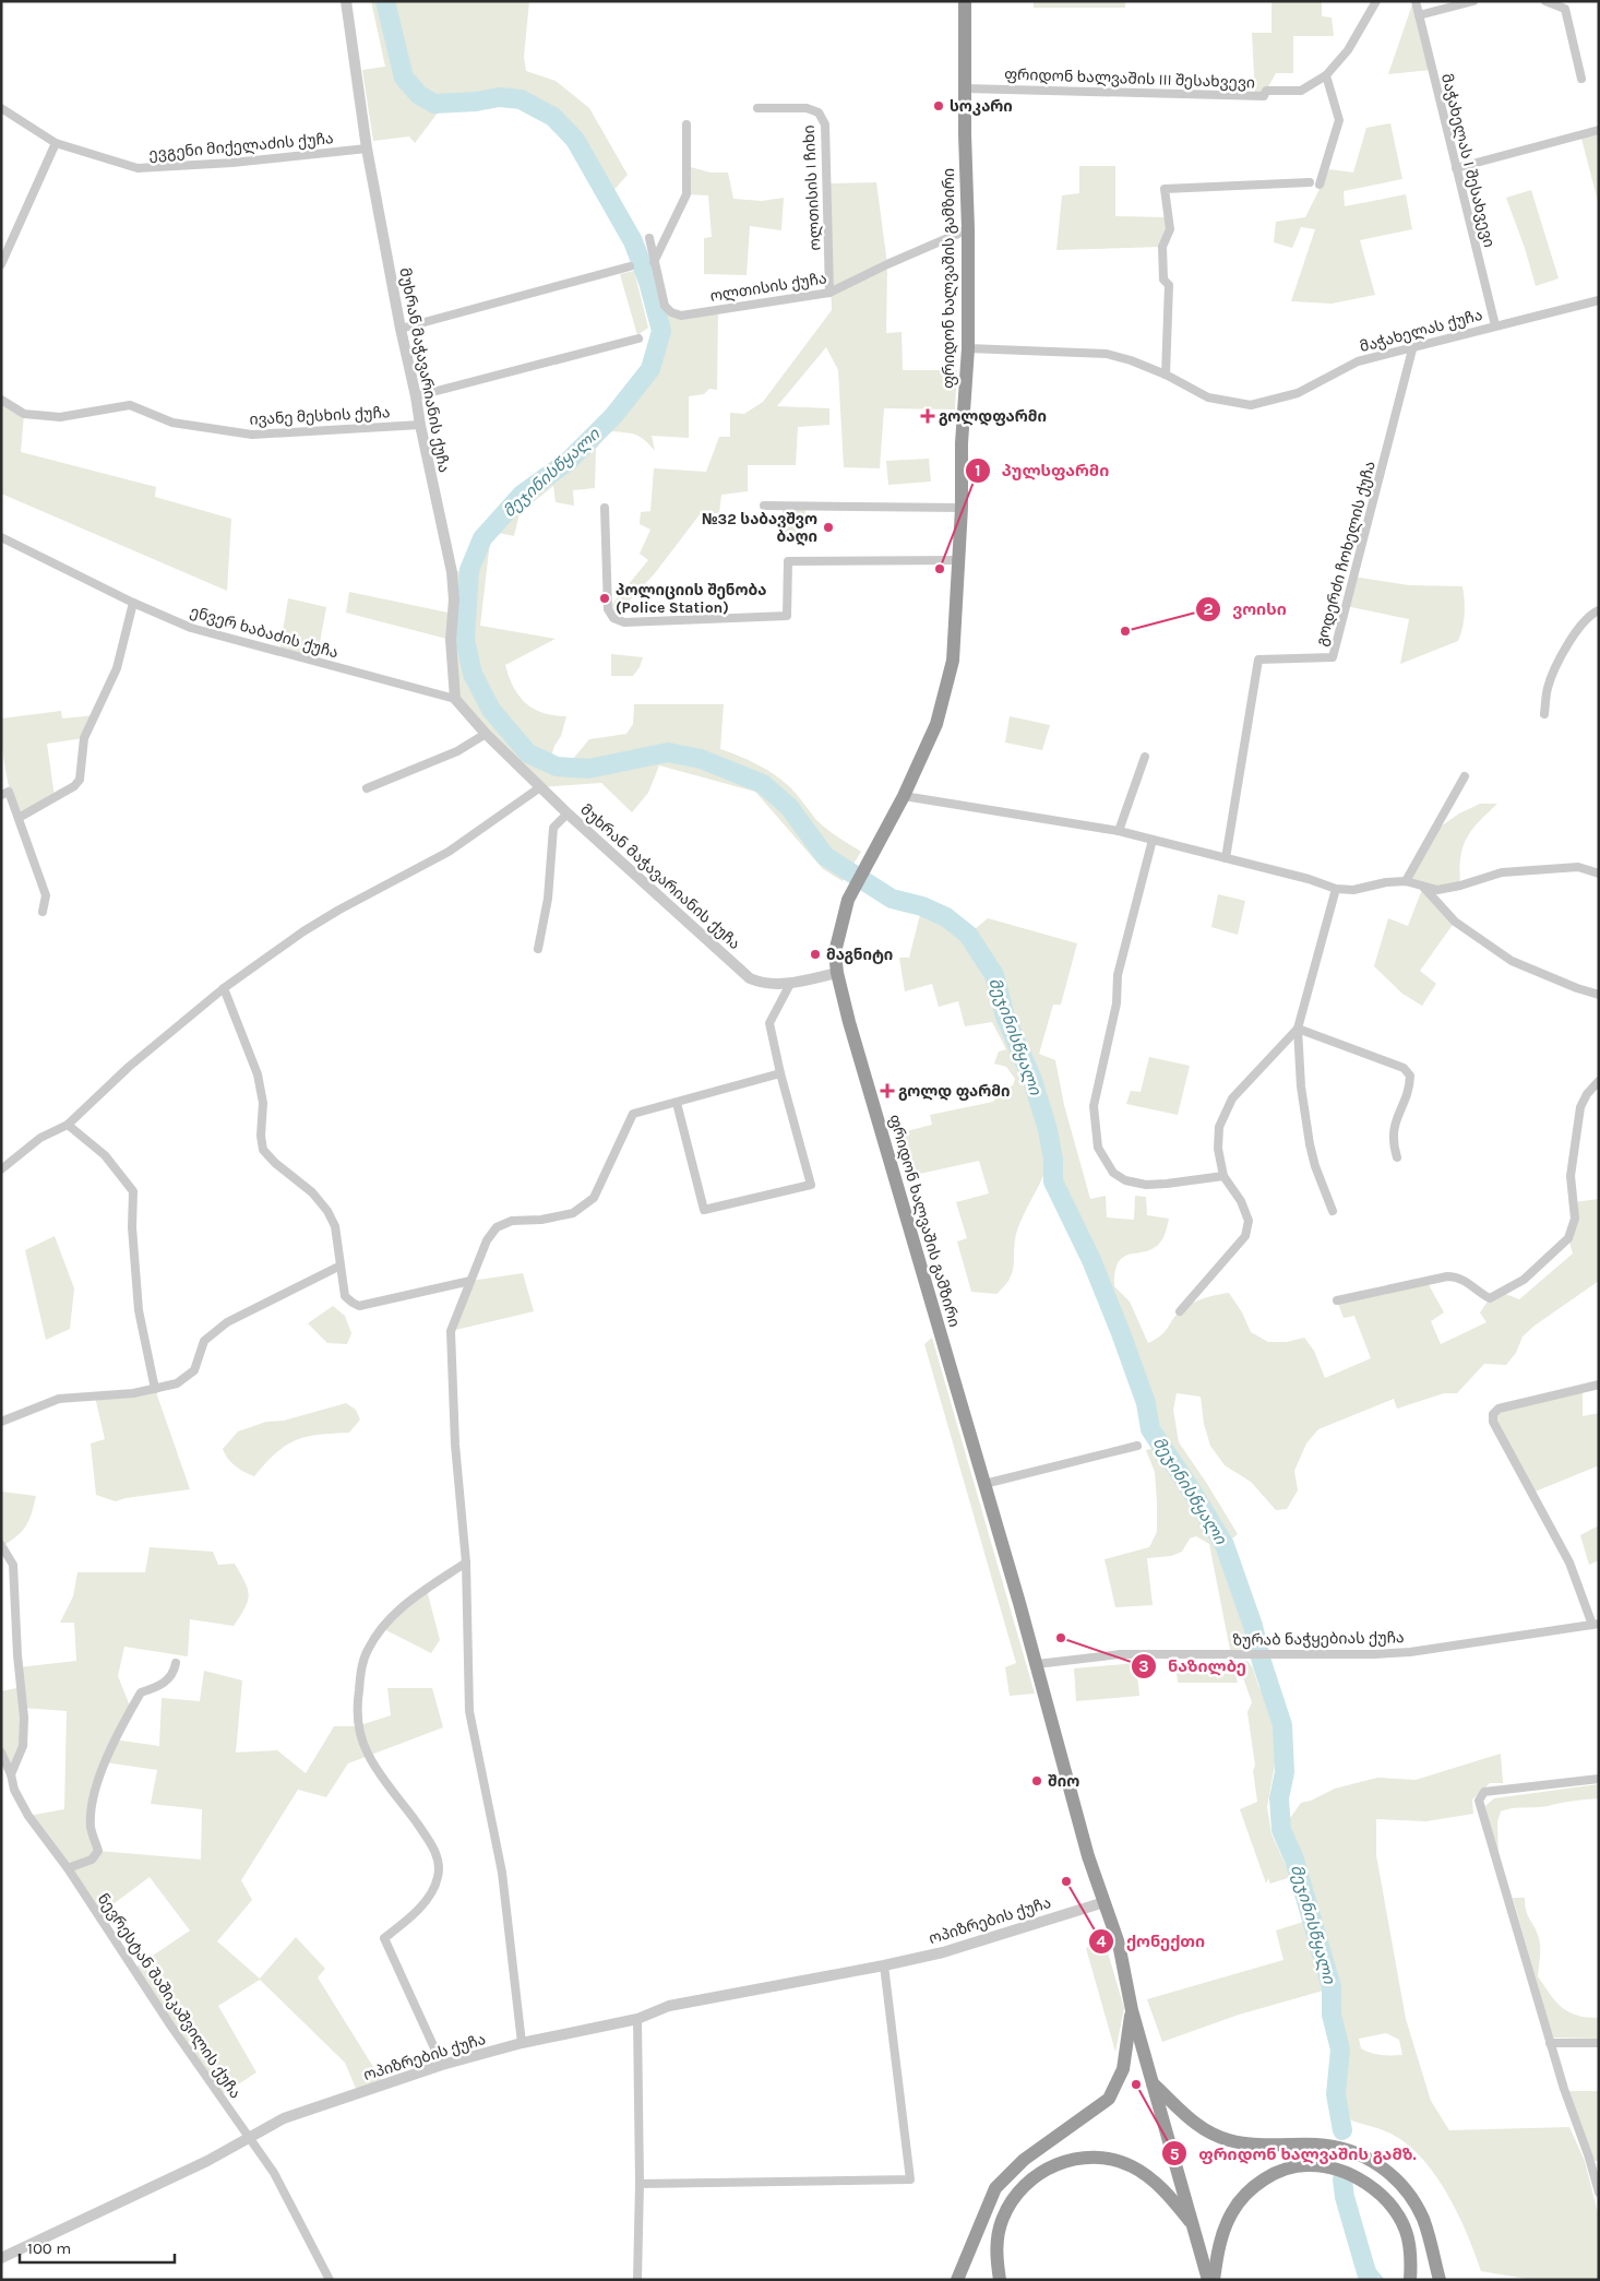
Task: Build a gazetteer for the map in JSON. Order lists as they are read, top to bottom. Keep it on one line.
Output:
{"streets":{"highway":["ფრიდონ ხალვაშის გამზირი"],"street":["ფრიდონ ხალვაშის III შესახვევი","ევგენი მიქელაძის ქუჩა","მაჭახელას I შესახვევი","ოლთისის I ჩიხი","ოლთისის ქუჩა","მაჭახელას ქუჩა","მუხრან მაჭავარიანის ქუჩა","ივანე მესხის ქუჩა","გოდერძი ჩოხელის ქუჩა","ენვერ ხაბაძის ქუჩა","ზურაბ ნაჭყებიას ქუჩა","ოპიზრების ქუჩა","ნევრესტან შაშიკაშვილის ქუჩა"]},"crossings":[["ფრიდონ ხალვაშის III შესახვევი","ფრიდონ ხალვაშის გამზირი"],["ევგენი მიქელაძის ქუჩა","მუხრან მაჭავარიანის ქუჩა"],["მაჭახელას I შესახვევი","მაჭახელას ქუჩა"],["ოლთისის I ჩიხი","ოლთისის ქუჩა"],["ფრიდონ ხალვაშის გამზირი","ოლთისის ქუჩა"],["ფრიდონ ხალვაშის გამზირი","მაჭახელას ქუჩა"],["ფრიდონ ხალვაშის გამზირი","მუხრან მაჭავარიანის ქუჩა"],["ფრიდონ ხალვაშის გამზირი","ზურაბ ნაჭყებიას ქუჩა"],["ფრიდონ ხალვაშის გამზირი","ოპიზრების ქუჩა"],["მაჭახელას ქუჩა","გოდერძი ჩოხელის ქუჩა"],["მუხრან მაჭავარიანის ქუჩა","ივანე მესხის ქუჩა"],["მუხრან მაჭავარიანის ქუჩა","ენვერ ხაბაძის ქუჩა"],["ოპიზრების ქუჩა","ნევრესტან შაშიკაშვილის ქუჩა"]],"water":["მეჯინისწყალი"],"places":{"other":["სოკარი","№32 საბავშვო ბაღი","პულსფარმი","პოლიციის შენობა (Police Station)","ვოისი","მაგნიტი","ნაზილბე","შიო","ქონექთი","ფრიდონ ხალვაშის გამზ."],"health":["გოლდფარმი","გოლდ ფარმი"]},"scale_bar":"100 m"}
